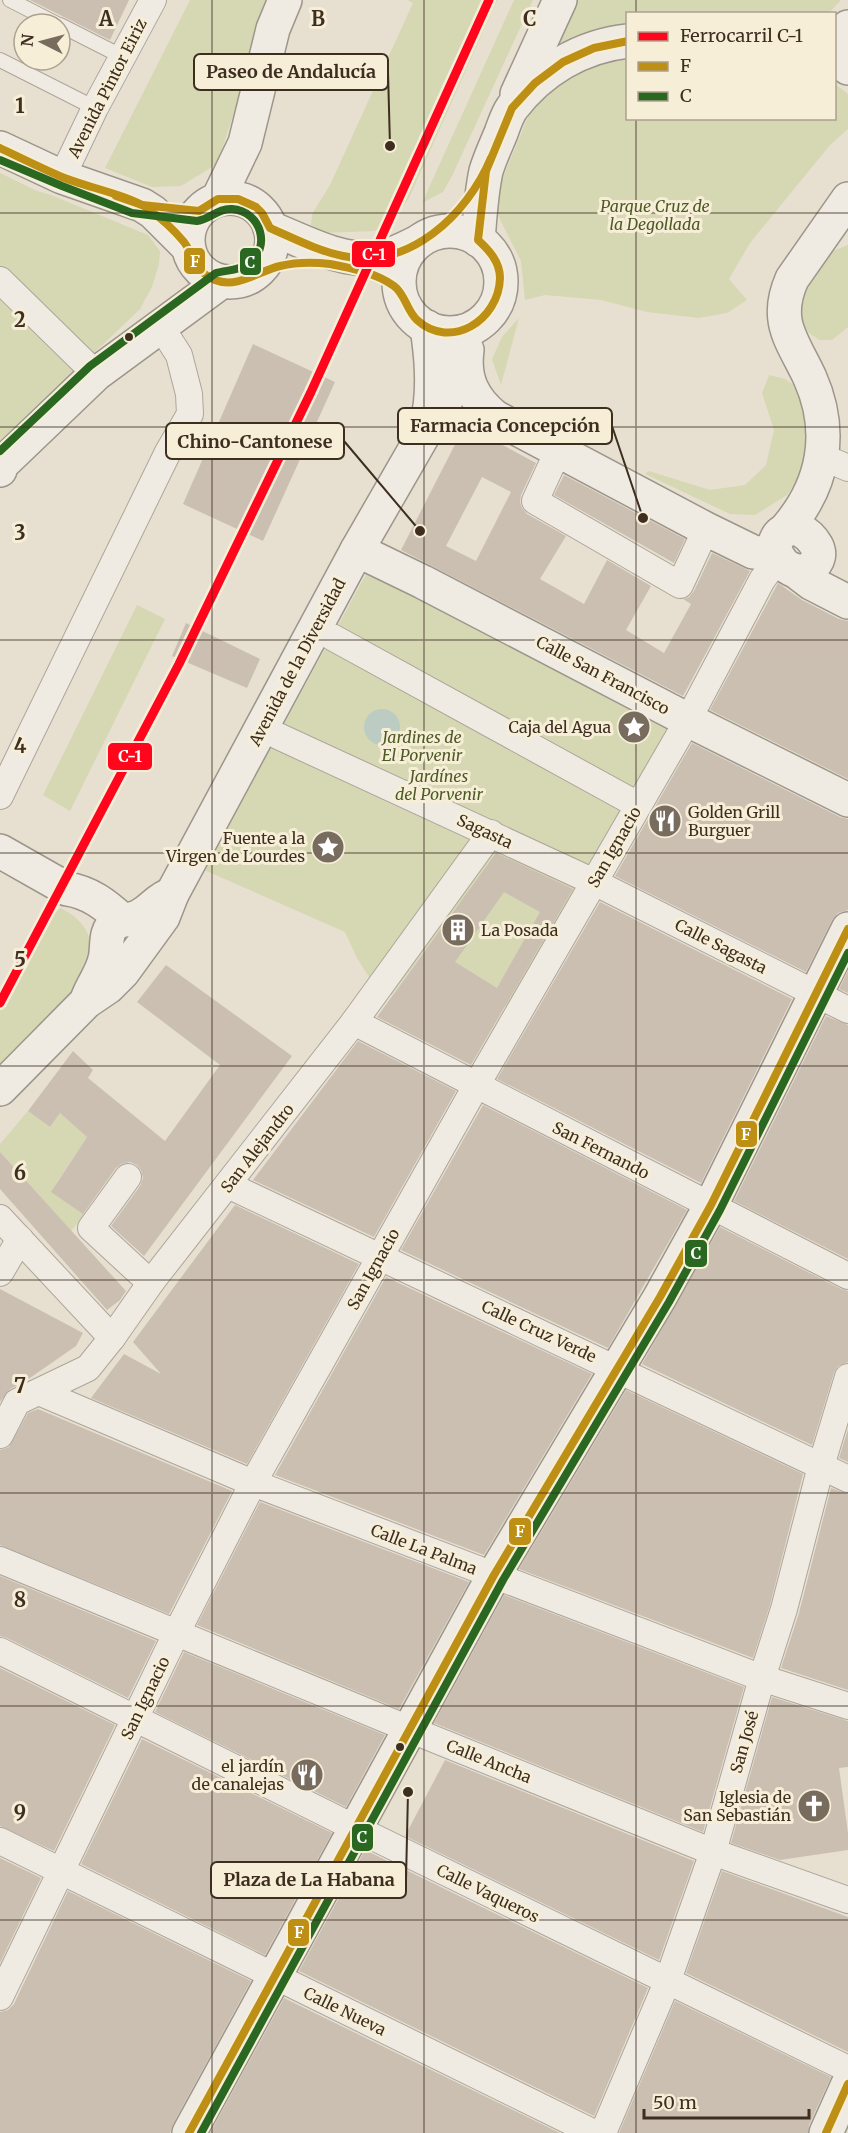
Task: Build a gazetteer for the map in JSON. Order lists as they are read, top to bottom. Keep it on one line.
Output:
{"streets":{"street":["Avenida Pintor Eiriz","Avenida de la Diversidad","Calle San Francisco","Sagasta","San Ignacio","Calle Sagasta","San Alejandro","San Fernando","Calle Cruz Verde","Calle La Palma","San José","Calle Ancha","Calle Vaqueros","Calle Nueva"]},"crossings":[["Avenida de la Diversidad","Calle San Francisco"],["Calle San Francisco","San Ignacio"],["Sagasta","San Ignacio"],["Sagasta","Calle Sagasta"],["Sagasta","San Alejandro"],["San Ignacio","Calle Sagasta"],["San Ignacio","San Fernando"],["San Ignacio","Calle Cruz Verde"],["San Ignacio","Calle La Palma"],["San Ignacio","Calle Ancha"],["San Ignacio","Calle Vaqueros"],["San Ignacio","Calle Nueva"],["San Alejandro","San Fernando"],["San Alejandro","Calle Cruz Verde"],["San Alejandro","Calle La Palma"],["Calle Cruz Verde","San José"],["Calle La Palma","San José"],["San José","Calle Ancha"],["San José","Calle Vaqueros"]],"parks":["Parque Cruz de la Degollada","Jardines de El Porvenir","Jardínes del Porvenir"],"places":{"other":["Paseo de Andalucía","Farmacia Concepción","Chino-Cantonese","Plaza de La Habana"],"place":["Caja del Agua","Fuente a la Virgen de Lourdes"],"restaurant":["Golden Grill Burguer","el jardín de canalejas"],"building":["La Posada"],"church":["Iglesia de San Sebastián"]},"lines":["rail line C-1","transit line F","transit line C"],"legend":["Ferrocarril C-1","F","C"],"scale_bar":"50 m","north":"left","grid":{"columns":["A","B","C"],"rows":["1","2","3","4","5","6","7","8","9"]}}
